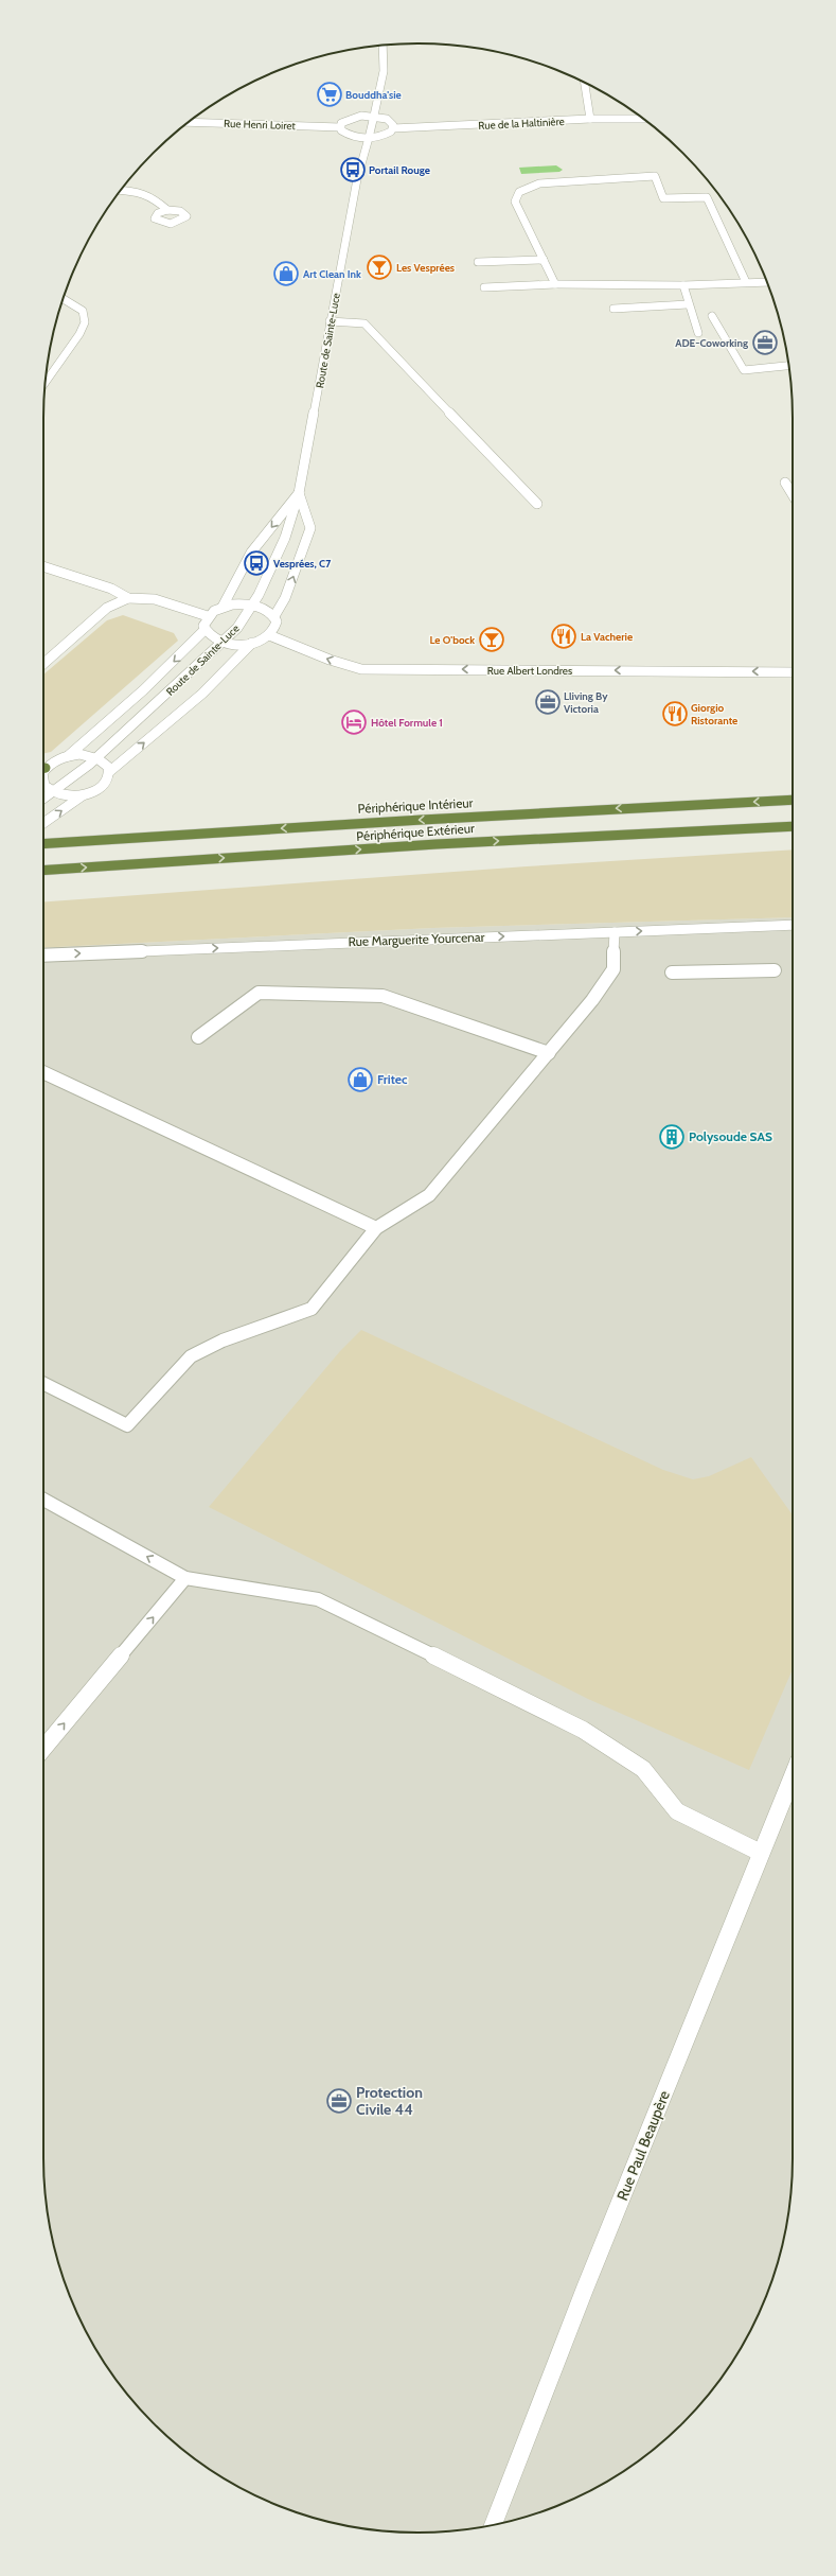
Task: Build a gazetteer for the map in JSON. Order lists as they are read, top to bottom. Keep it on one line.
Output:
{"streets":{"highway":["Périphérique Intérieur","Périphérique Extérieur"],"street":["Rue de la Haltinière","Rue Henri Loiret","Route de Sainte-Luce","Rue Albert Londres","Rue Marguerite Yourcenar","Rue Paul Beaupère"]},"one_way":["Rue Albert Londres","Périphérique Intérieur","Périphérique Extérieur"],"places":{"supermarket":["Bouddha'sie"],"bus stop":["Portail Rouge","Vesprées, C7"],"bar":["Les Vesprées","Le O'bock"],"shop":["Art Clean Ink","Fritec"],"office":["ADE-Coworking","Lliving By Victoria","Protection Civile 44"],"restaurant":["La Vacherie","Giorgio Ristorante"],"hotel":["Hôtel Formule 1"],"building":["Polysoude SAS"]}}
